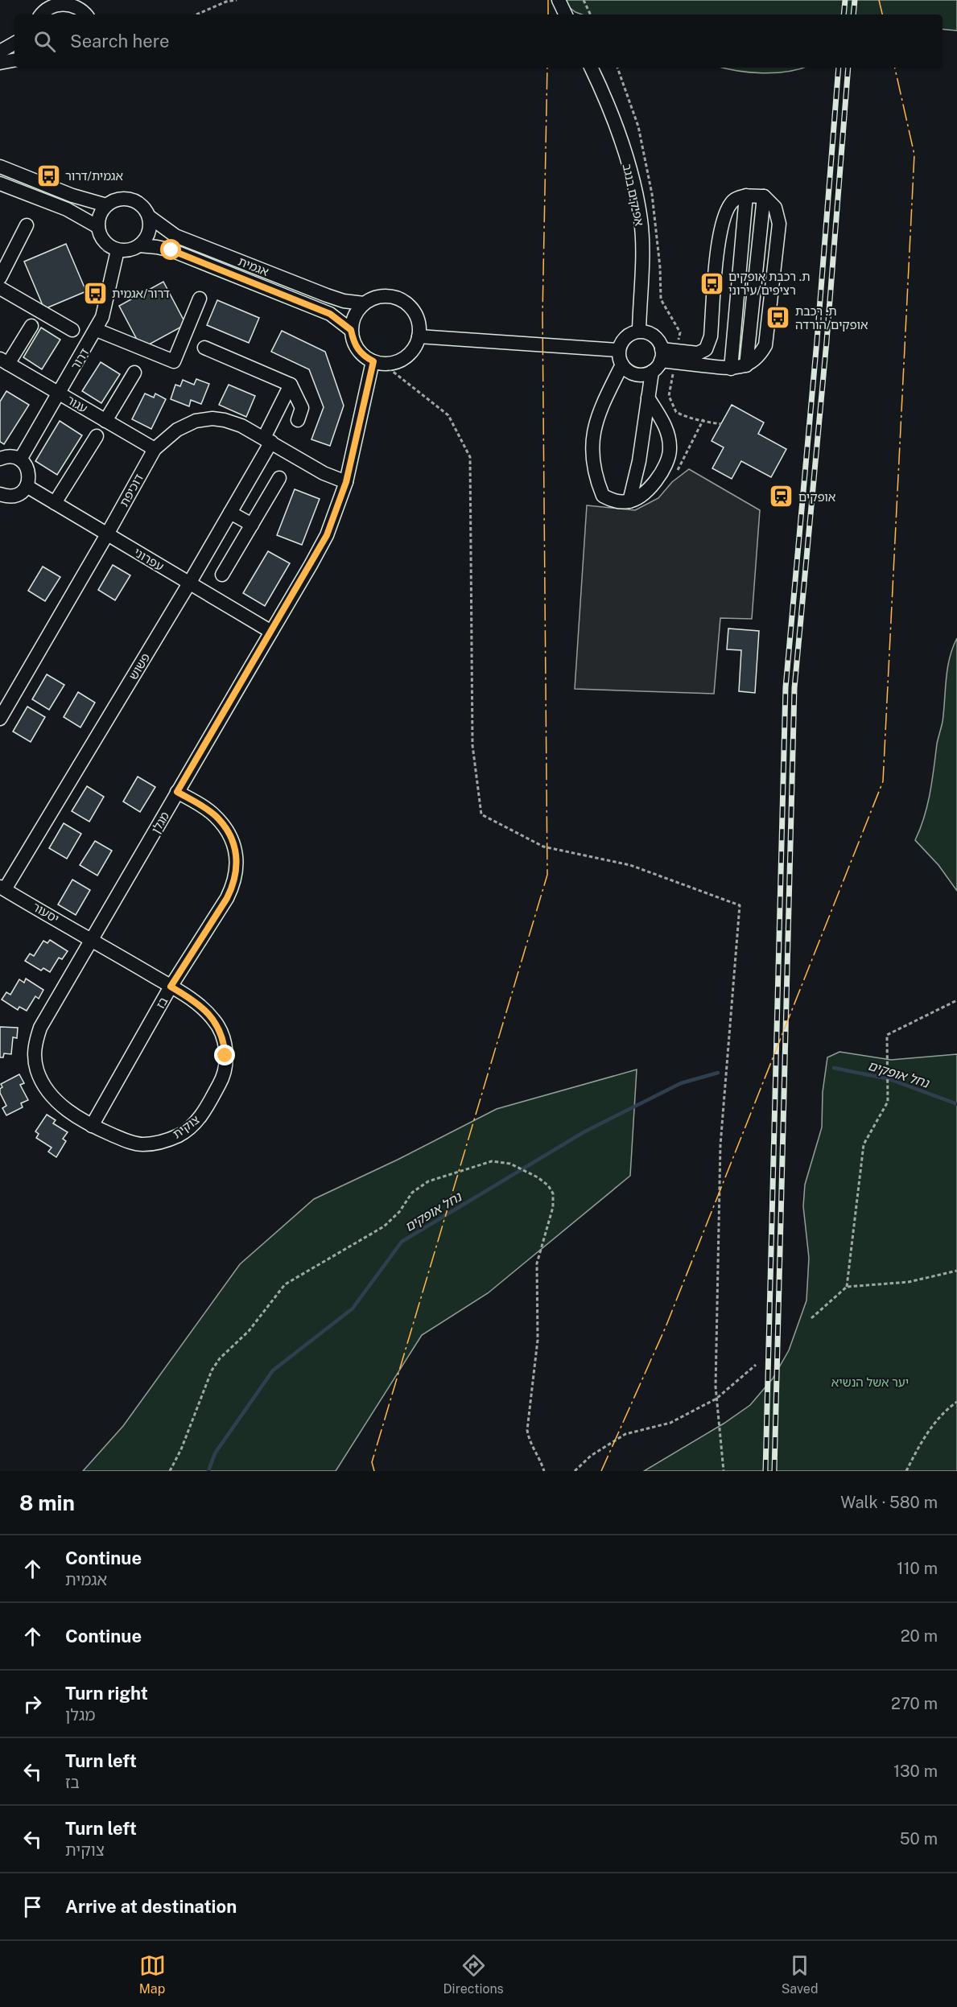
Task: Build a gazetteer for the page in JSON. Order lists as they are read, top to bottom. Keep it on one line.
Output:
{"streets":{"street":["אפיקים בנגב","אגמית","דרור","עגור","דוכיפת","עפרוני","פשוש","מגלן","יסעור","בז","צוקית"]},"crossings":[["אגמית","דרור"],["אגמית","מגלן"],["דרור","עגור"],["עגור","דוכיפת"],["דוכיפת","עפרוני"],["דוכיפת","פשוש"],["דוכיפת","מגלן"],["עפרוני","פשוש"],["עפרוני","מגלן"],["פשוש","יסעור"],["מגלן","יסעור"],["מגלן","בז"],["מגלן","צוקית"],["יסעור","צוקית"],["בז","צוקית"]],"water":["נחל אופקים"],"parks":["יער אשל הנשיא"],"places":{"bus stop":["אגמית/דרור","ת. רכבת אופקים רציפים/עירוני","דרור/אגמית","ת. רכבת אופקים/הורדה"],"station":["אופקים"]},"page":{"search":"Search here","heading":["8 min","Walk · 580 m"],"list":[["Continue","אגמית","110 m"],["Continue","20 m"],["Turn right","מגלן","270 m"],["Turn left","בז","130 m"],["Turn left","צוקית","50 m"],"Arrive at destination"],"nav":["Map","Directions","Saved"]}}
